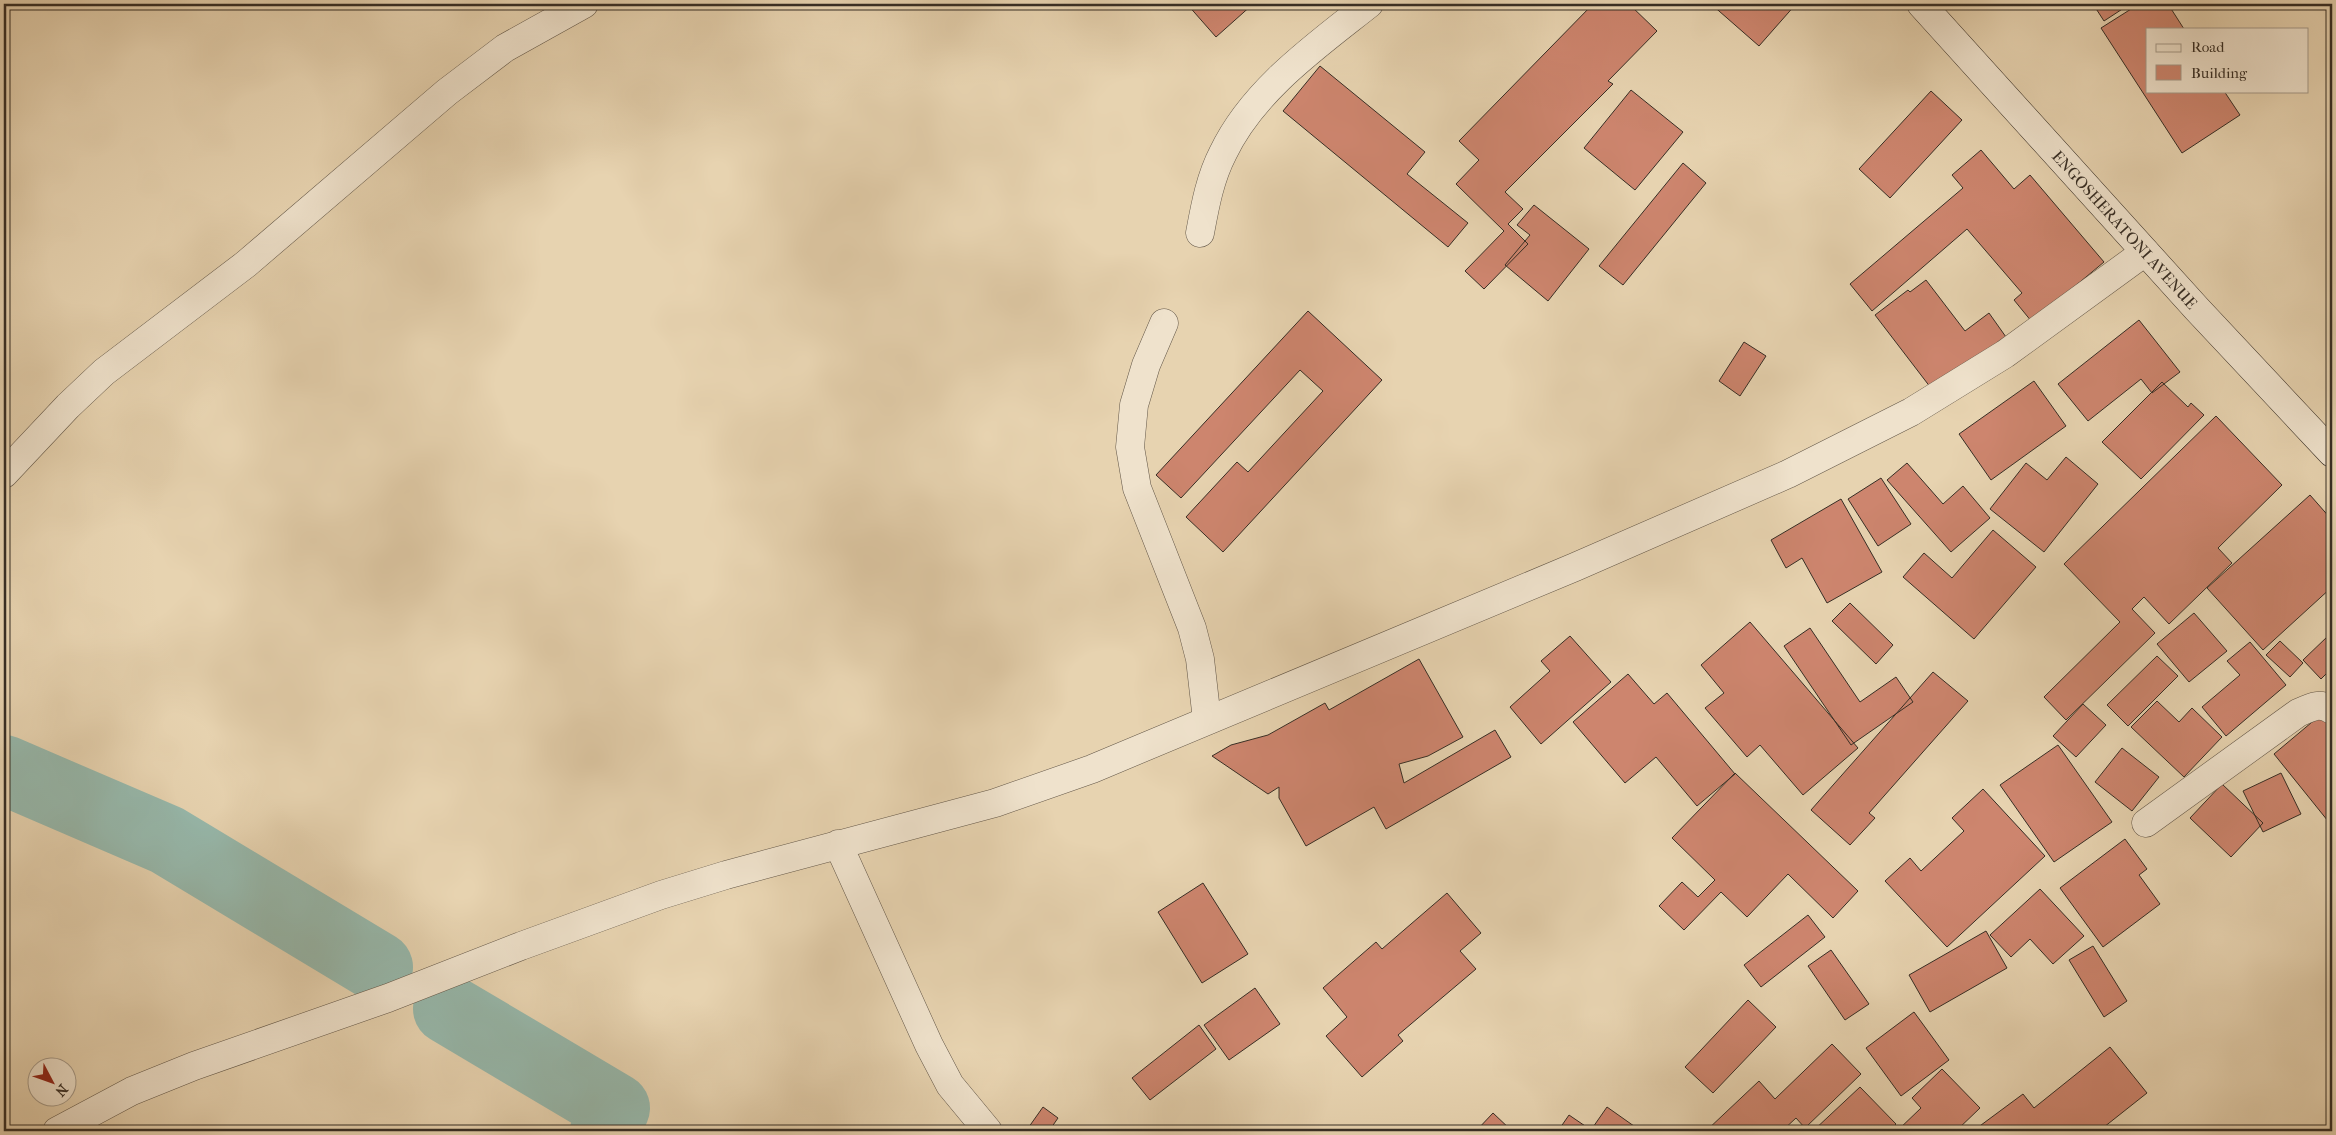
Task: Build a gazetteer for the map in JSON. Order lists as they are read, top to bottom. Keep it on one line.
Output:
{"streets":{"street":["ENGOSHERATONI AVENUE"]},"legend":["Road","Building"],"north":"bottom right"}
